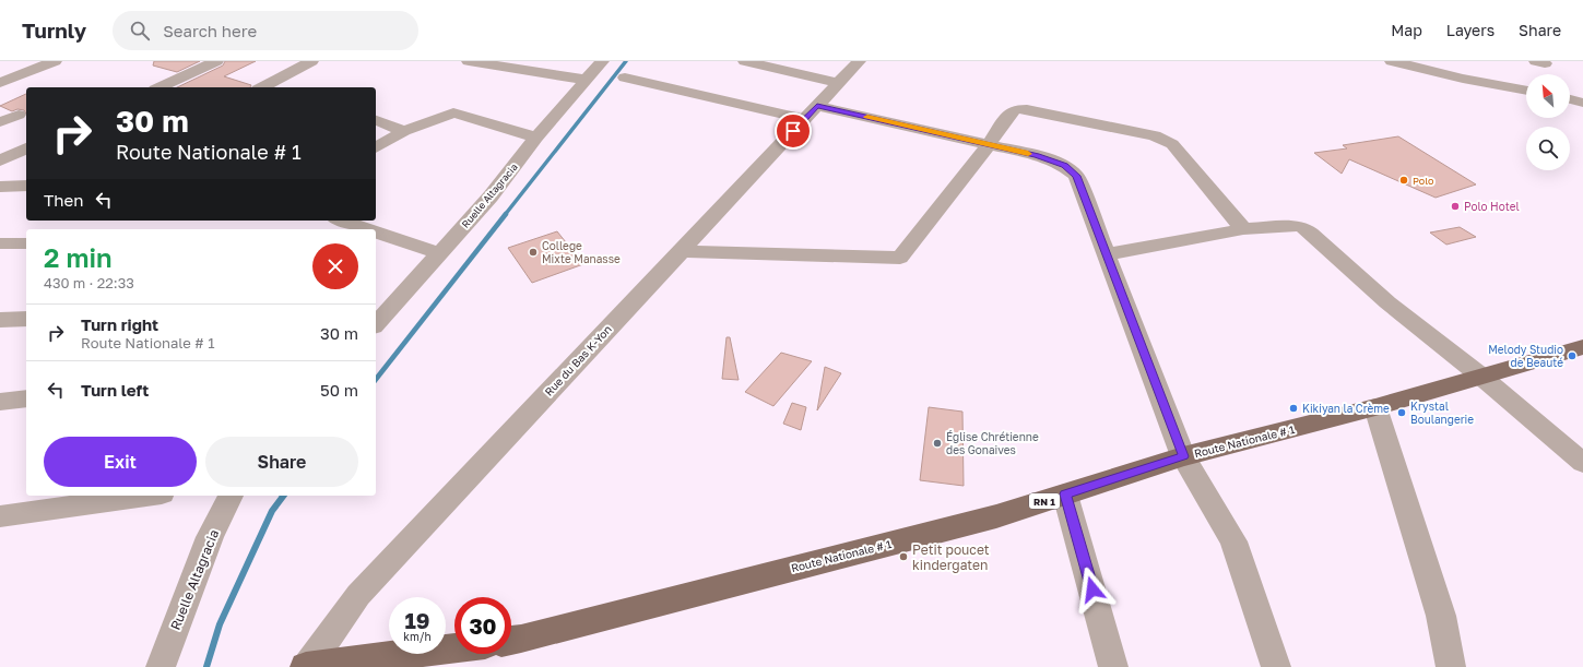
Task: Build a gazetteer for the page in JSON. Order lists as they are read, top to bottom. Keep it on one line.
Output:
{"streets":{"main road":["Route Nationale # 1","RN 1"],"street":["Ruelle Altagracia","Rue du Bas K-Yon"]},"places":["Polo","Polo Hotel","College Mixte Manasse","Melody Studio de Beauté","Kikiyan la Crème","Krystal Boulangerie","Église Chrétienne des Gonaives","Petit poucet kindergaten"],"north":"top left","page":{"header":"Turnly","search":"Search here","nav":["Map","Layers","Share"],"turn":["30 m","Route Nationale # 1"],"then":"Then","heading":["2 min","430 m · 22:33"],"list":[{"name":"Turn right","note":"Route Nationale # 1","value":"30 m"},{"name":"Turn left","value":"50 m"}],"buttons":["Exit","Share"],"speed":"19 km/h","limit":"30"}}
